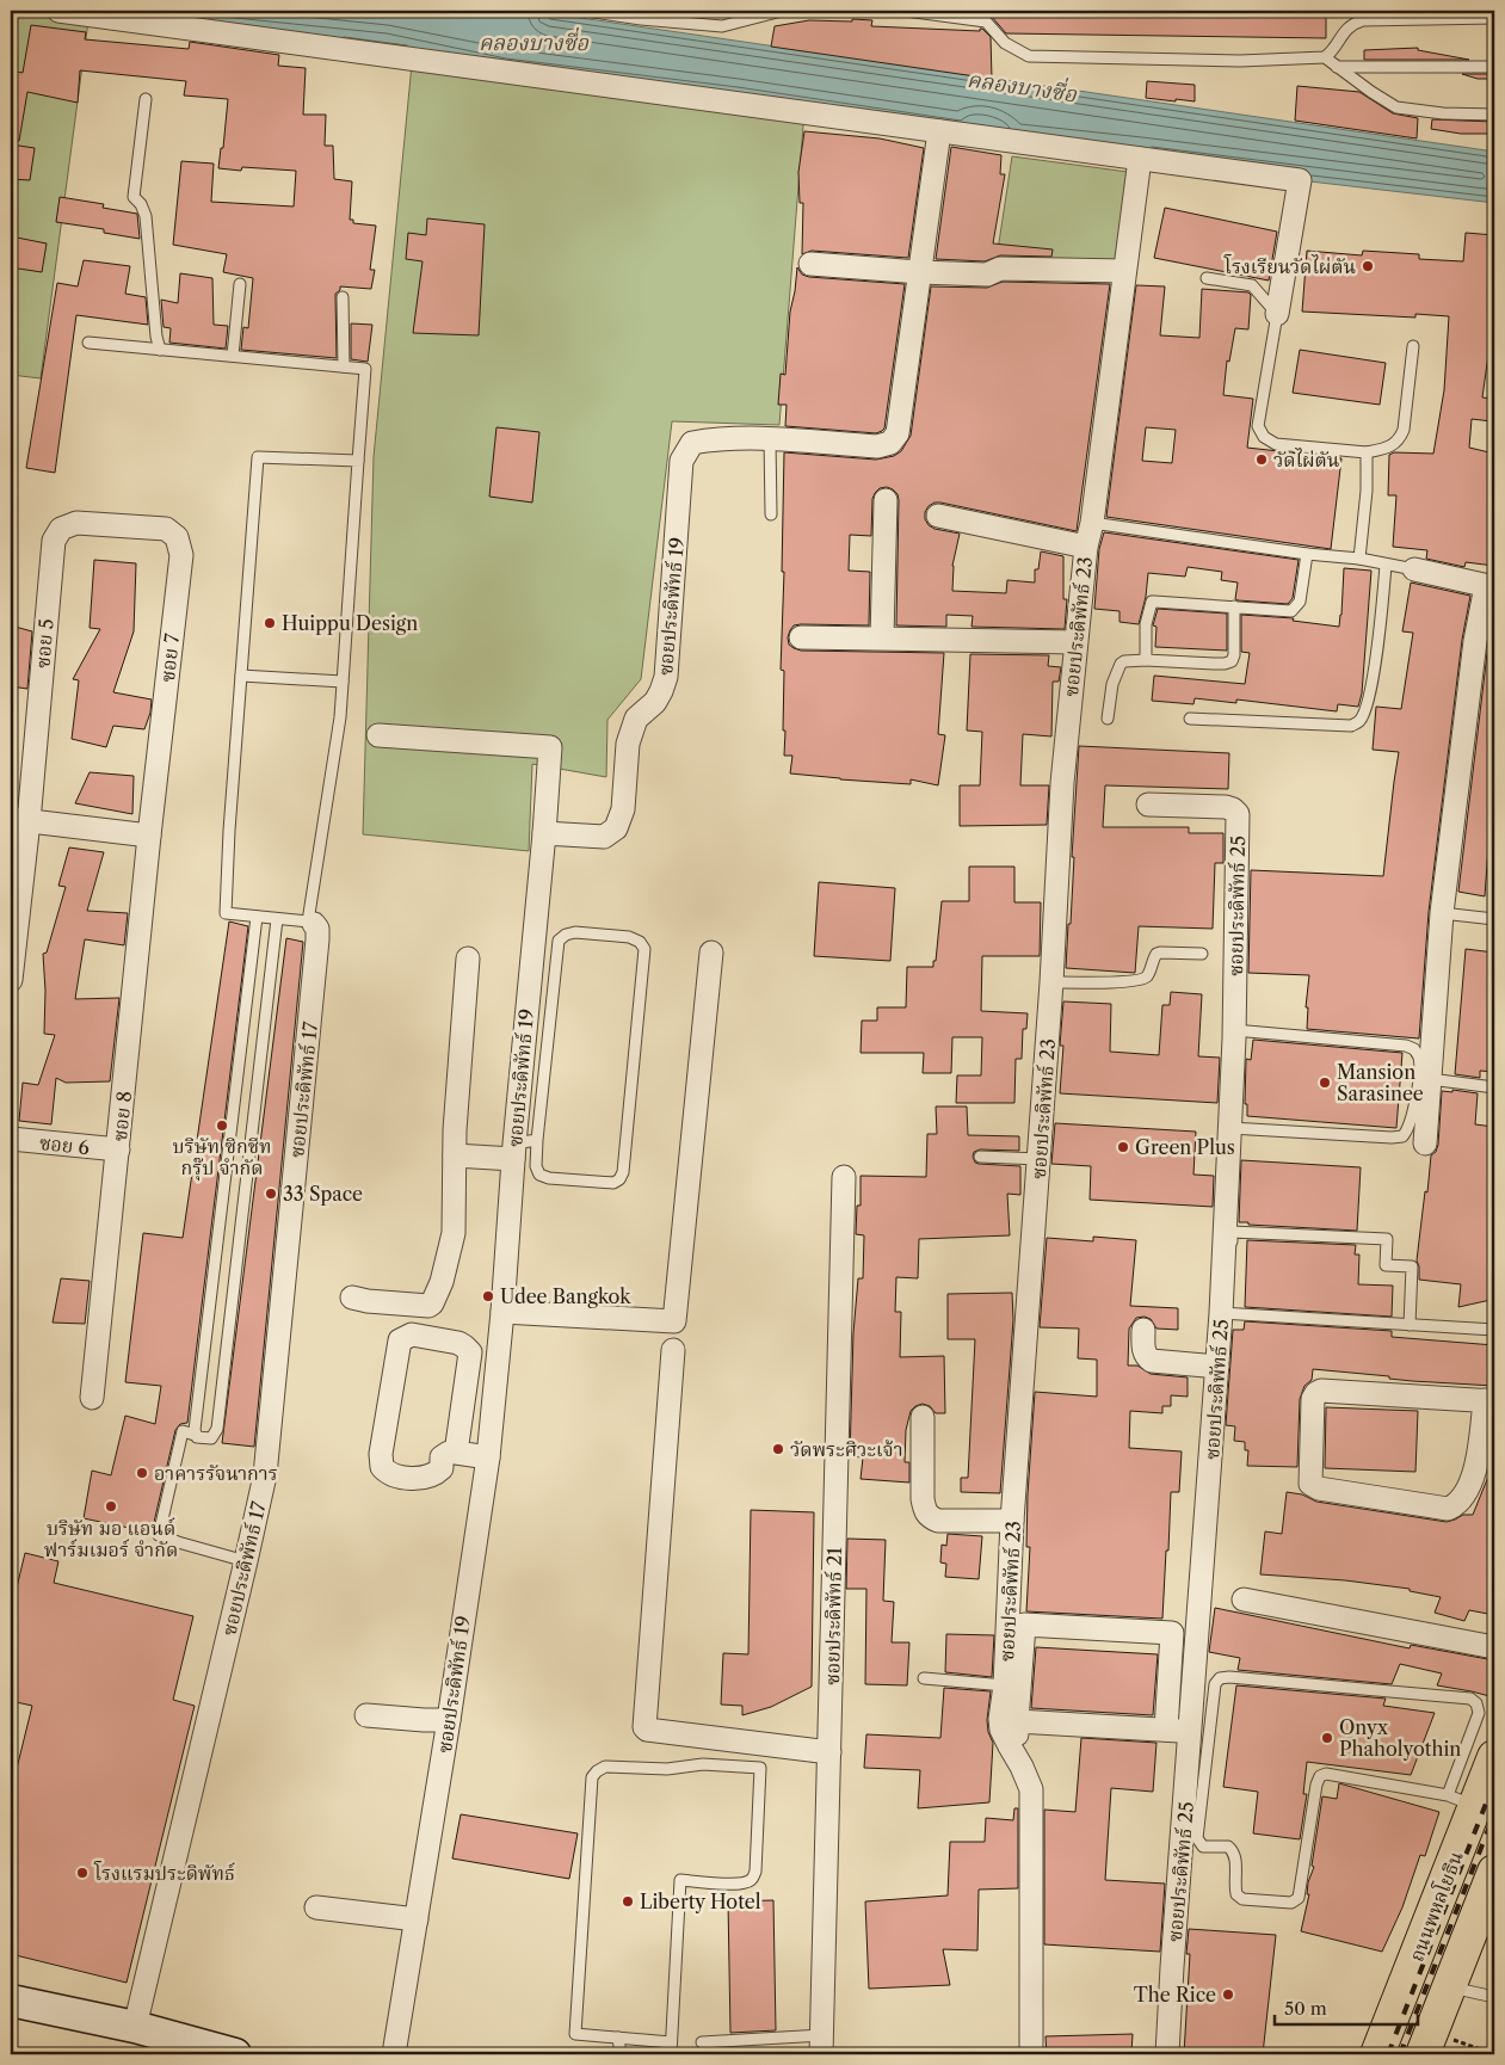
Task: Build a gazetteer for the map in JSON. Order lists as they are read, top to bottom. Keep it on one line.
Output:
{"streets":{"main road":["ถนนพหลโยธิน"],"street":["ซอยประดิพัทธ์ 19","ซอยประดิพัทธ์ 23","ซอย 5","ซอย 7","ซอยประดิพัทธ์ 25","ซอยประดิพัทธ์ 17","ซอย 8","ซอย 6","ซอยประดิพัทธ์ 21"]},"crossings":[["ซอย 5","ซอย 7"],["ซอย 7","ซอย 8"],["ซอย 8","ซอย 6"]],"water":["คลองบางซื่อ"],"places":["โรงเรียนวัดไผ่ตัน","วัดไผ่ตัน","Huippu Design","Mansion Sarasinee","บริษัท ซิกชีท กรุ๊ป จำกัด","Green Plus","33 Space","Udee Bangkok","วัดพระศิวะเจ้า","อาคารรัจนาการ","บริษัท มอ แอนด์ ฟาร์มเมอร์ จำกัด","Onyx Phaholyothin","โรงแรมประดิพัทธ์","Liberty Hotel","The Rice"],"scale_bar":"50 m"}
